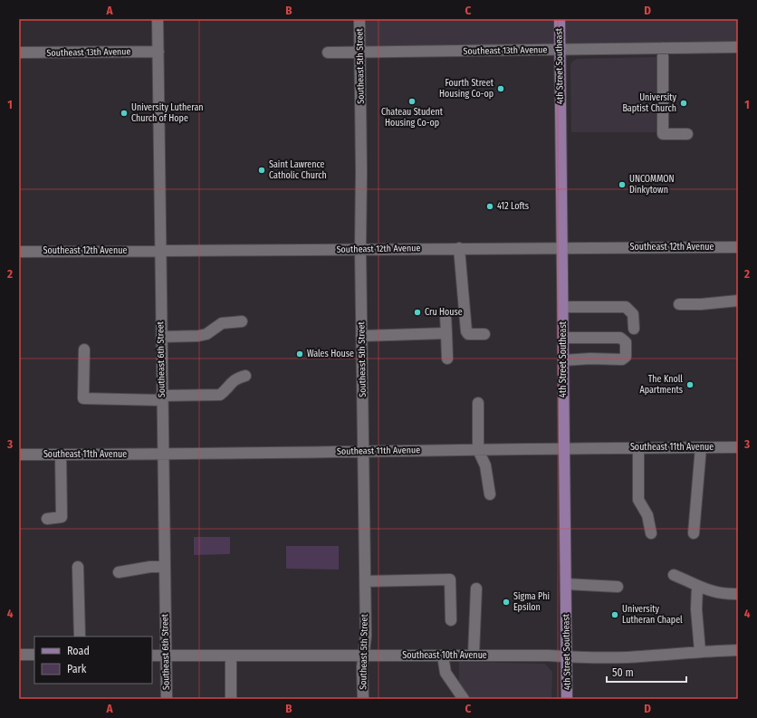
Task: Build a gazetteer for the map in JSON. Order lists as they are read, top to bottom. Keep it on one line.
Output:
{"streets":{"main road":["4th Street Southeast"],"street":["Southeast 13th Avenue","Southeast 5th Street","Southeast 12th Avenue","Southeast 6th Street","Southeast 11th Avenue","Southeast 10th Avenue"]},"crossings":[["Southeast 13th Avenue","Southeast 5th Street"],["Southeast 13th Avenue","4th Street Southeast"],["Southeast 13th Avenue","Southeast 6th Street"],["Southeast 5th Street","Southeast 12th Avenue"],["Southeast 5th Street","Southeast 11th Avenue"],["Southeast 5th Street","Southeast 10th Avenue"],["4th Street Southeast","Southeast 12th Avenue"],["4th Street Southeast","Southeast 11th Avenue"],["4th Street Southeast","Southeast 10th Avenue"],["Southeast 12th Avenue","Southeast 6th Street"],["Southeast 6th Street","Southeast 11th Avenue"],["Southeast 6th Street","Southeast 10th Avenue"]],"places":["Fourth Street Housing Co-op","Chateau Student Housing Co-op","University Baptist Church","University Lutheran Church of Hope","Saint Lawrence Catholic Church","UNCOMMON Dinkytown","412 Lofts","Cru House","Wales House","The Knoll Apartments","Sigma Phi Epsilon","University Lutheran Chapel"],"legend":["Road","Park"],"scale_bar":"50 m","grid":{"columns":["A","B","C","D"],"rows":["1","2","3","4"]}}
